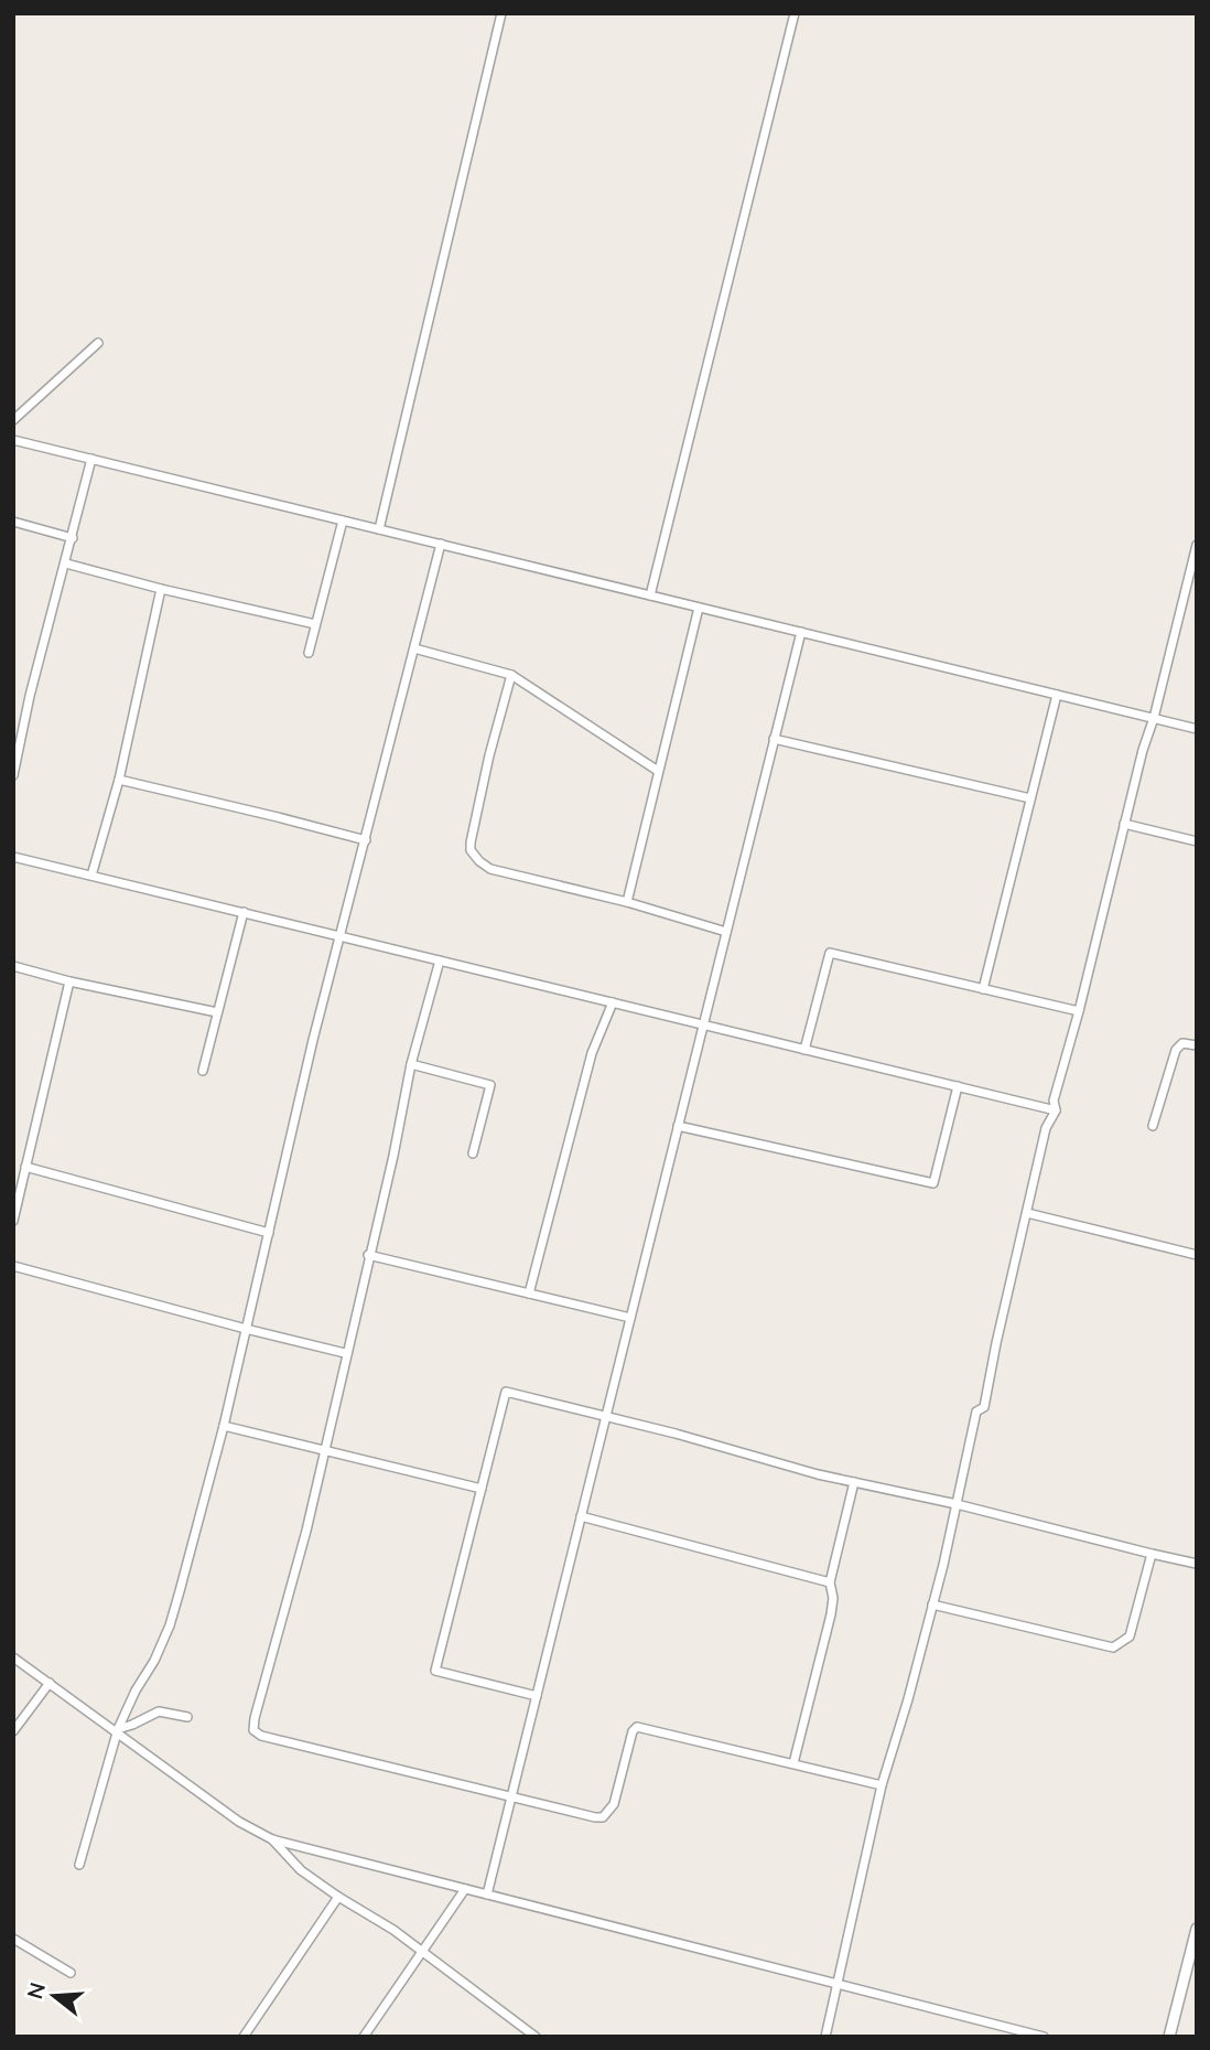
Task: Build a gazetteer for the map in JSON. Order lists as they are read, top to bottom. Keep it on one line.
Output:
{"north":"left"}
